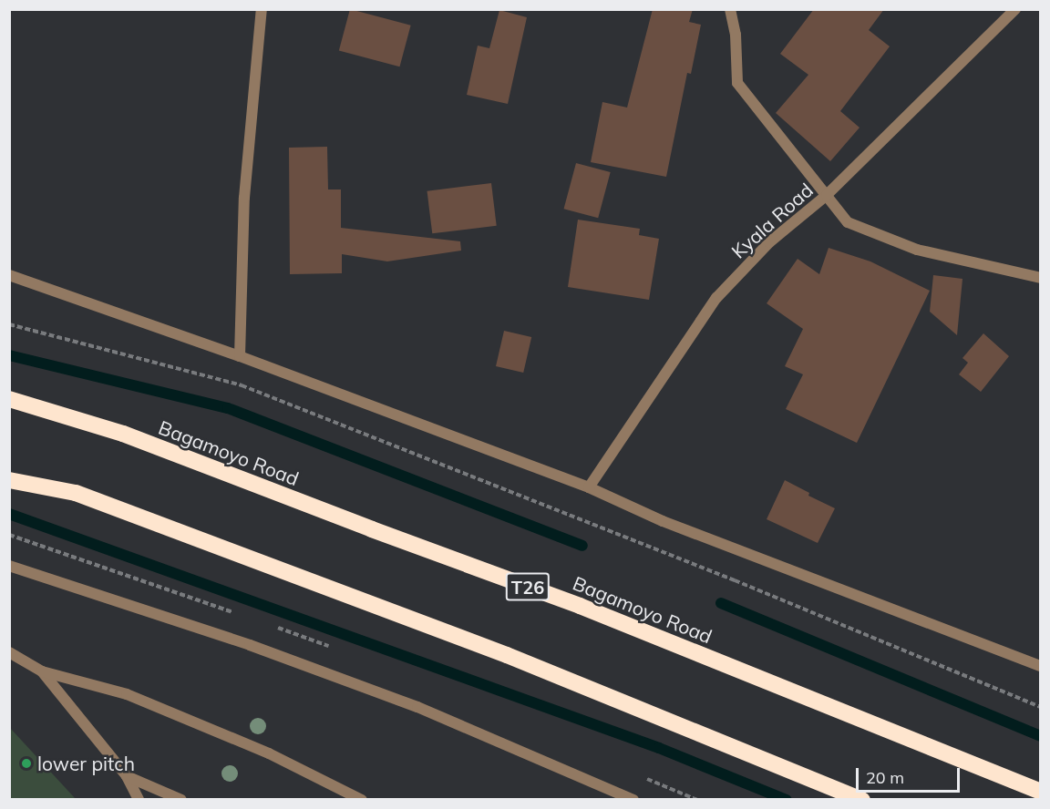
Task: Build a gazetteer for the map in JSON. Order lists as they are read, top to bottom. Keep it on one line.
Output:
{"streets":{"highway":["Bagamoyo Road","T26"],"street":["Kyala Road"]},"places":["lower pitch"],"scale_bar":"20 m"}
